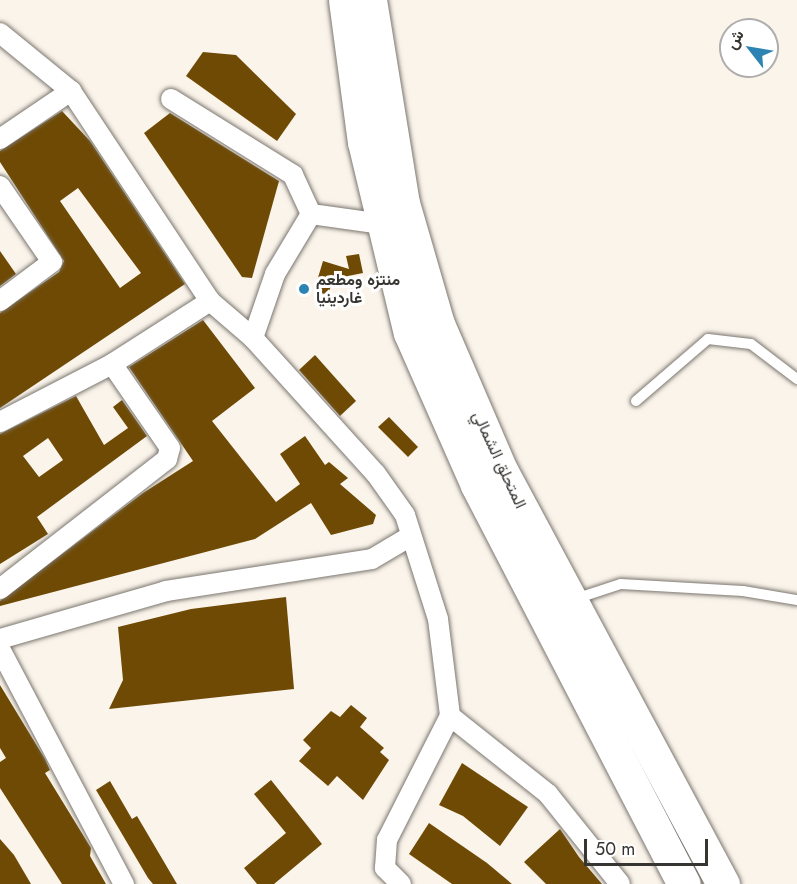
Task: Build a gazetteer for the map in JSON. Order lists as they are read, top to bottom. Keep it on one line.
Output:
{"streets":{"highway":["المتحلق الشمالي"]},"places":["منتزه ومطعم غاردينيا"],"scale_bar":"50 m","north":"top left"}
